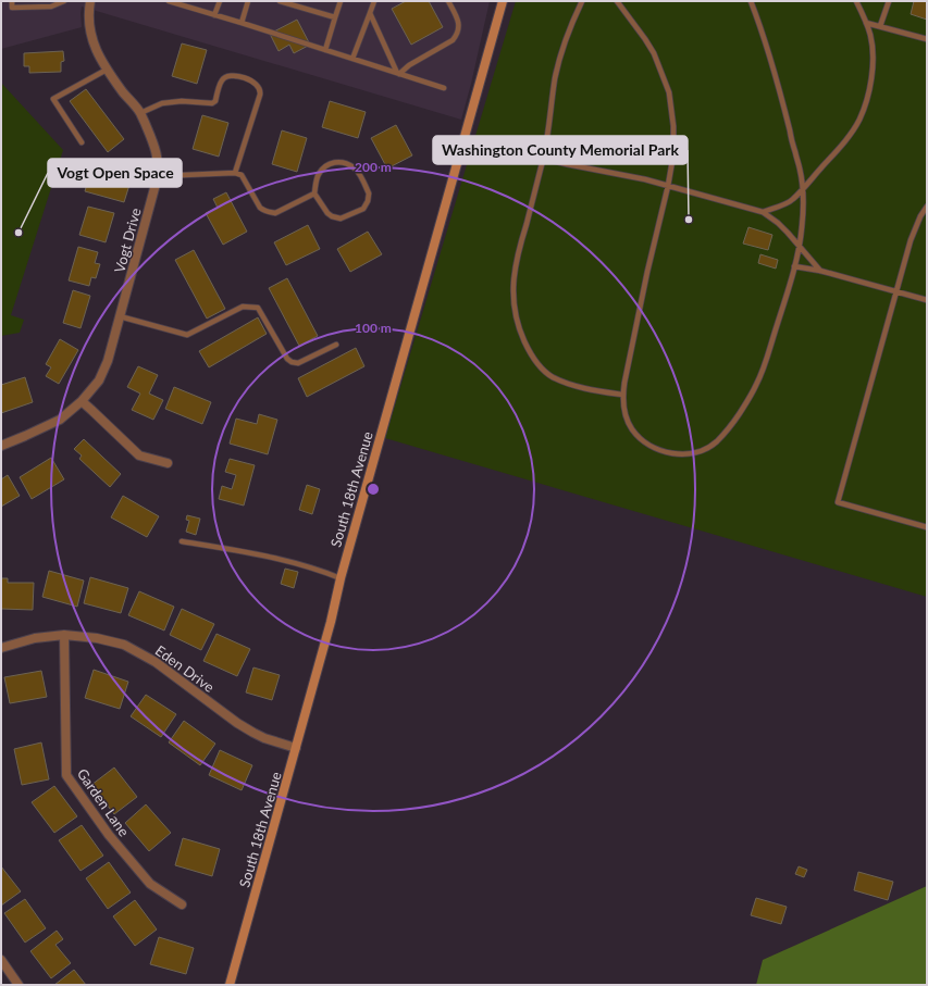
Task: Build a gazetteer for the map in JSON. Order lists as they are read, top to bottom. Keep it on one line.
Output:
{"streets":{"street":["Vogt Drive","South 18th Avenue","Eden Drive","Garden Lane"]},"crossings":[["South 18th Avenue","Eden Drive"],["Eden Drive","Garden Lane"]],"places":["Washington County Memorial Park","Vogt Open Space"],"rings":["200 m","100 m"]}
